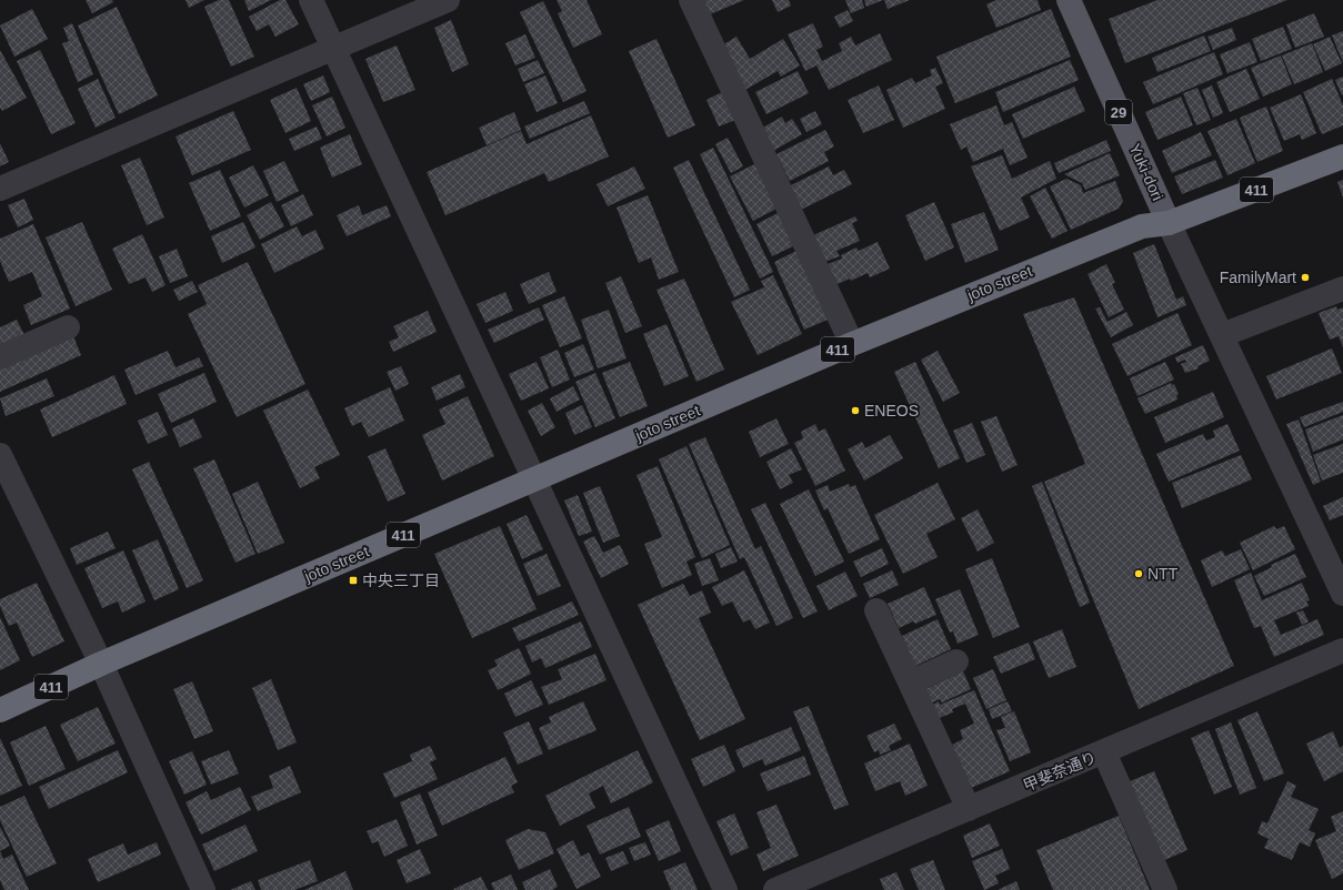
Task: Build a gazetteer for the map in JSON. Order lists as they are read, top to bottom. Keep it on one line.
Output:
{"streets":{"highway":["411","joto street"],"main road":["29","Yuki-dori"],"street":["甲斐奈通り"]},"crossings":[["Yuki-dori","joto street"]],"places":{"other":["FamilyMart","ENEOS","NTT"],"transit":["中央三丁目"]}}
